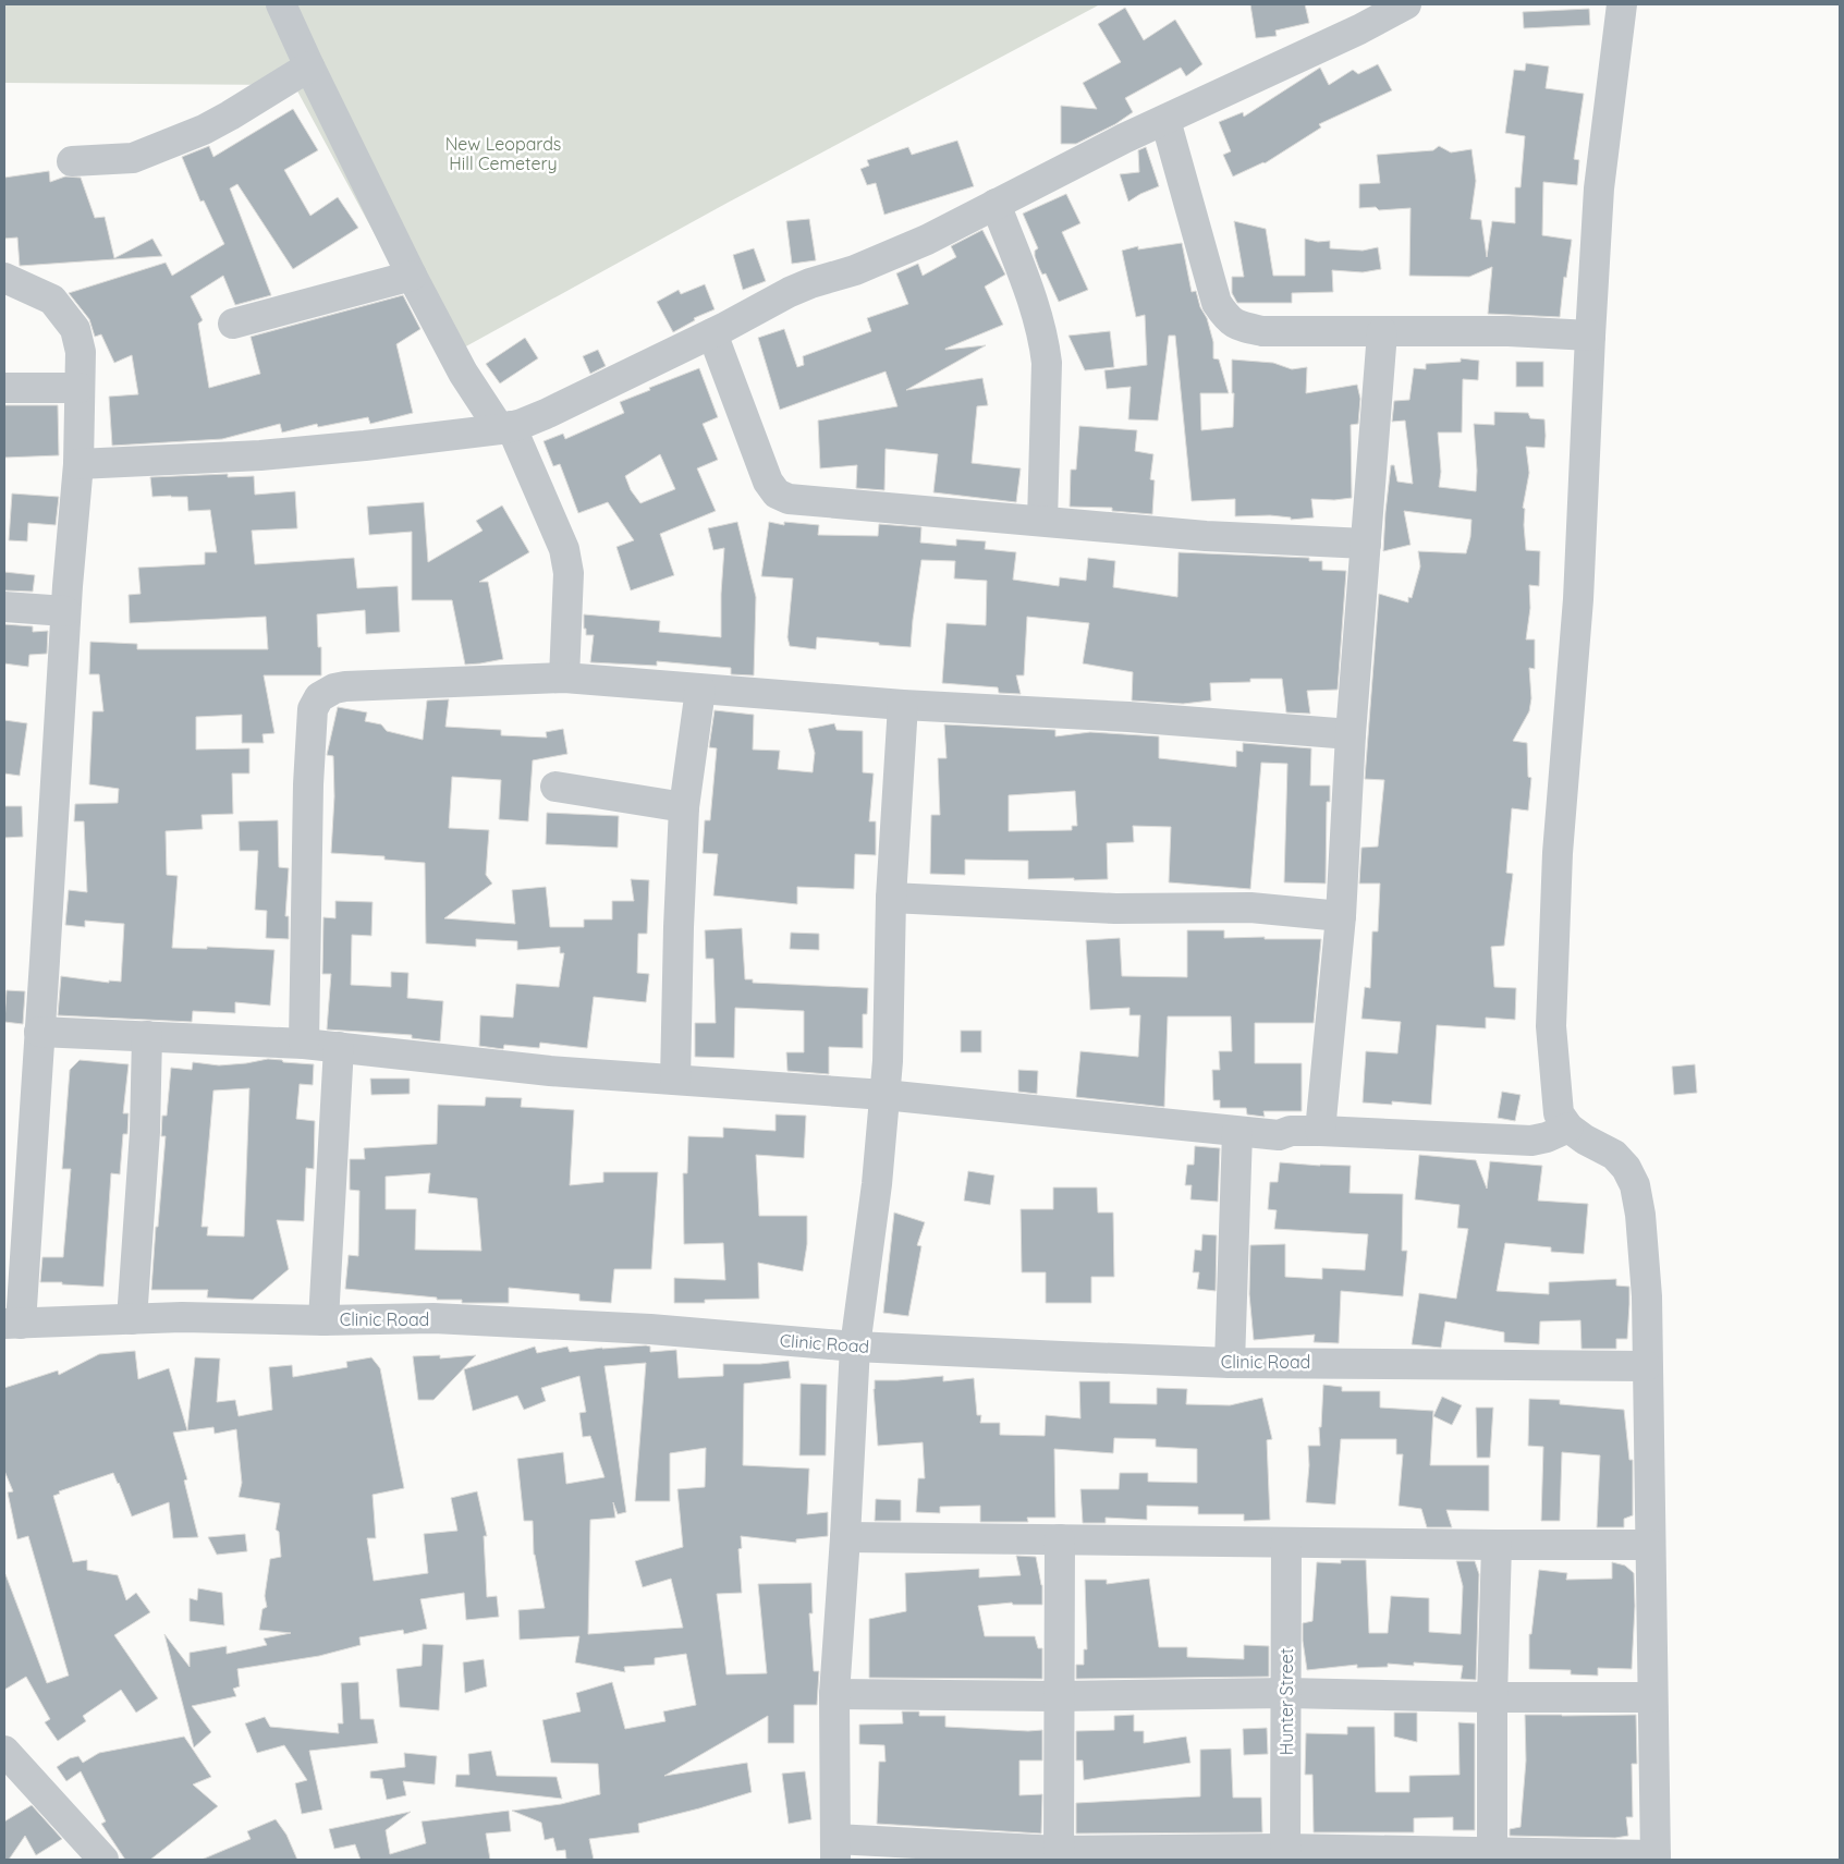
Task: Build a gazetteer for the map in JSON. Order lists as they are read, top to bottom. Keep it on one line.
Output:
{"streets":{"street":["Clinic Road","Hunter Street"]},"parks":["New Leopards Hill Cemetery"]}
